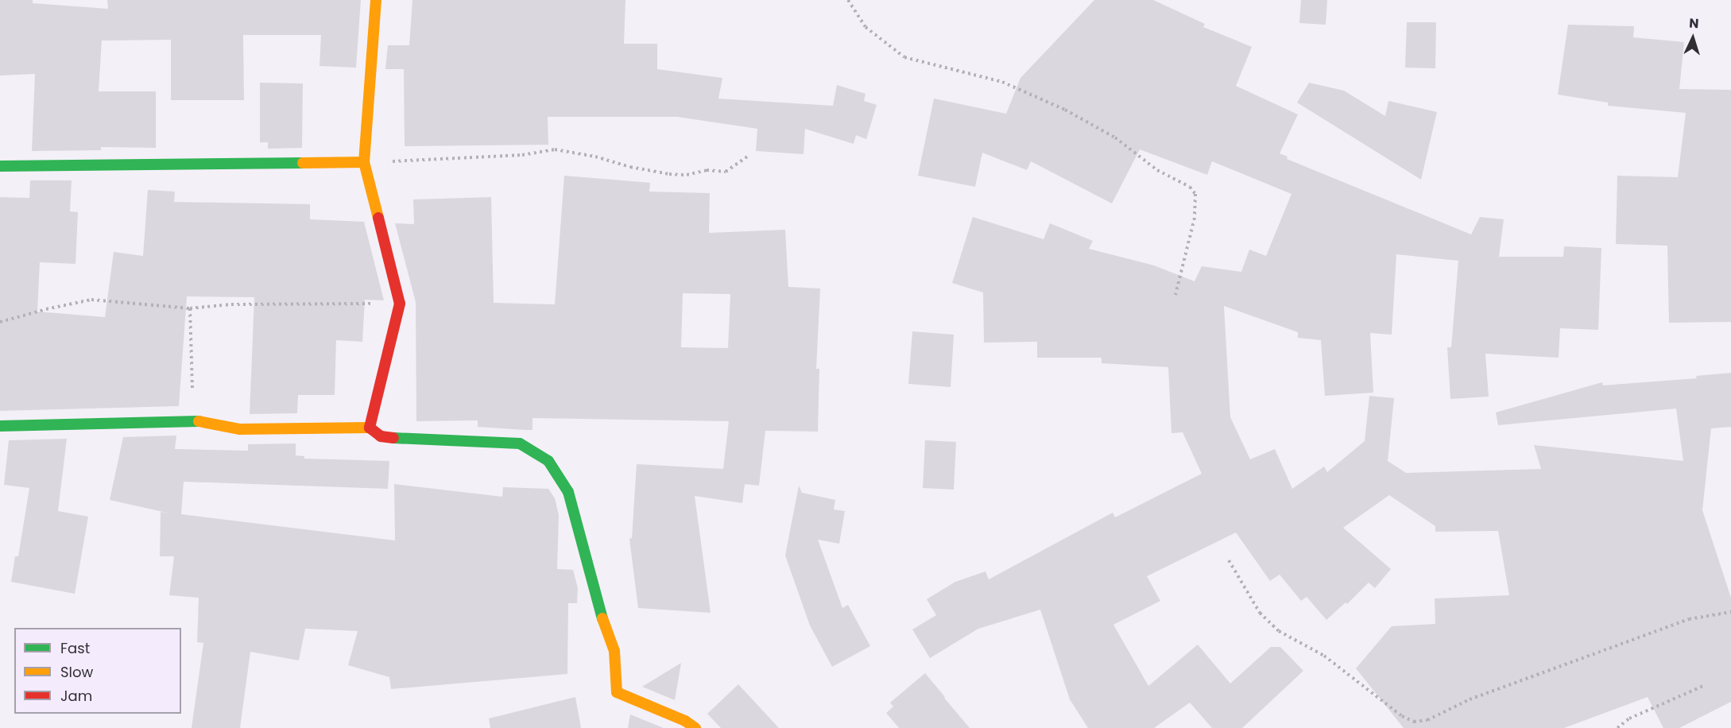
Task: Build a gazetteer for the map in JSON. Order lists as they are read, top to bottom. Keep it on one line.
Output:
{"legend":["Fast","Slow","Jam"],"north":"top"}
